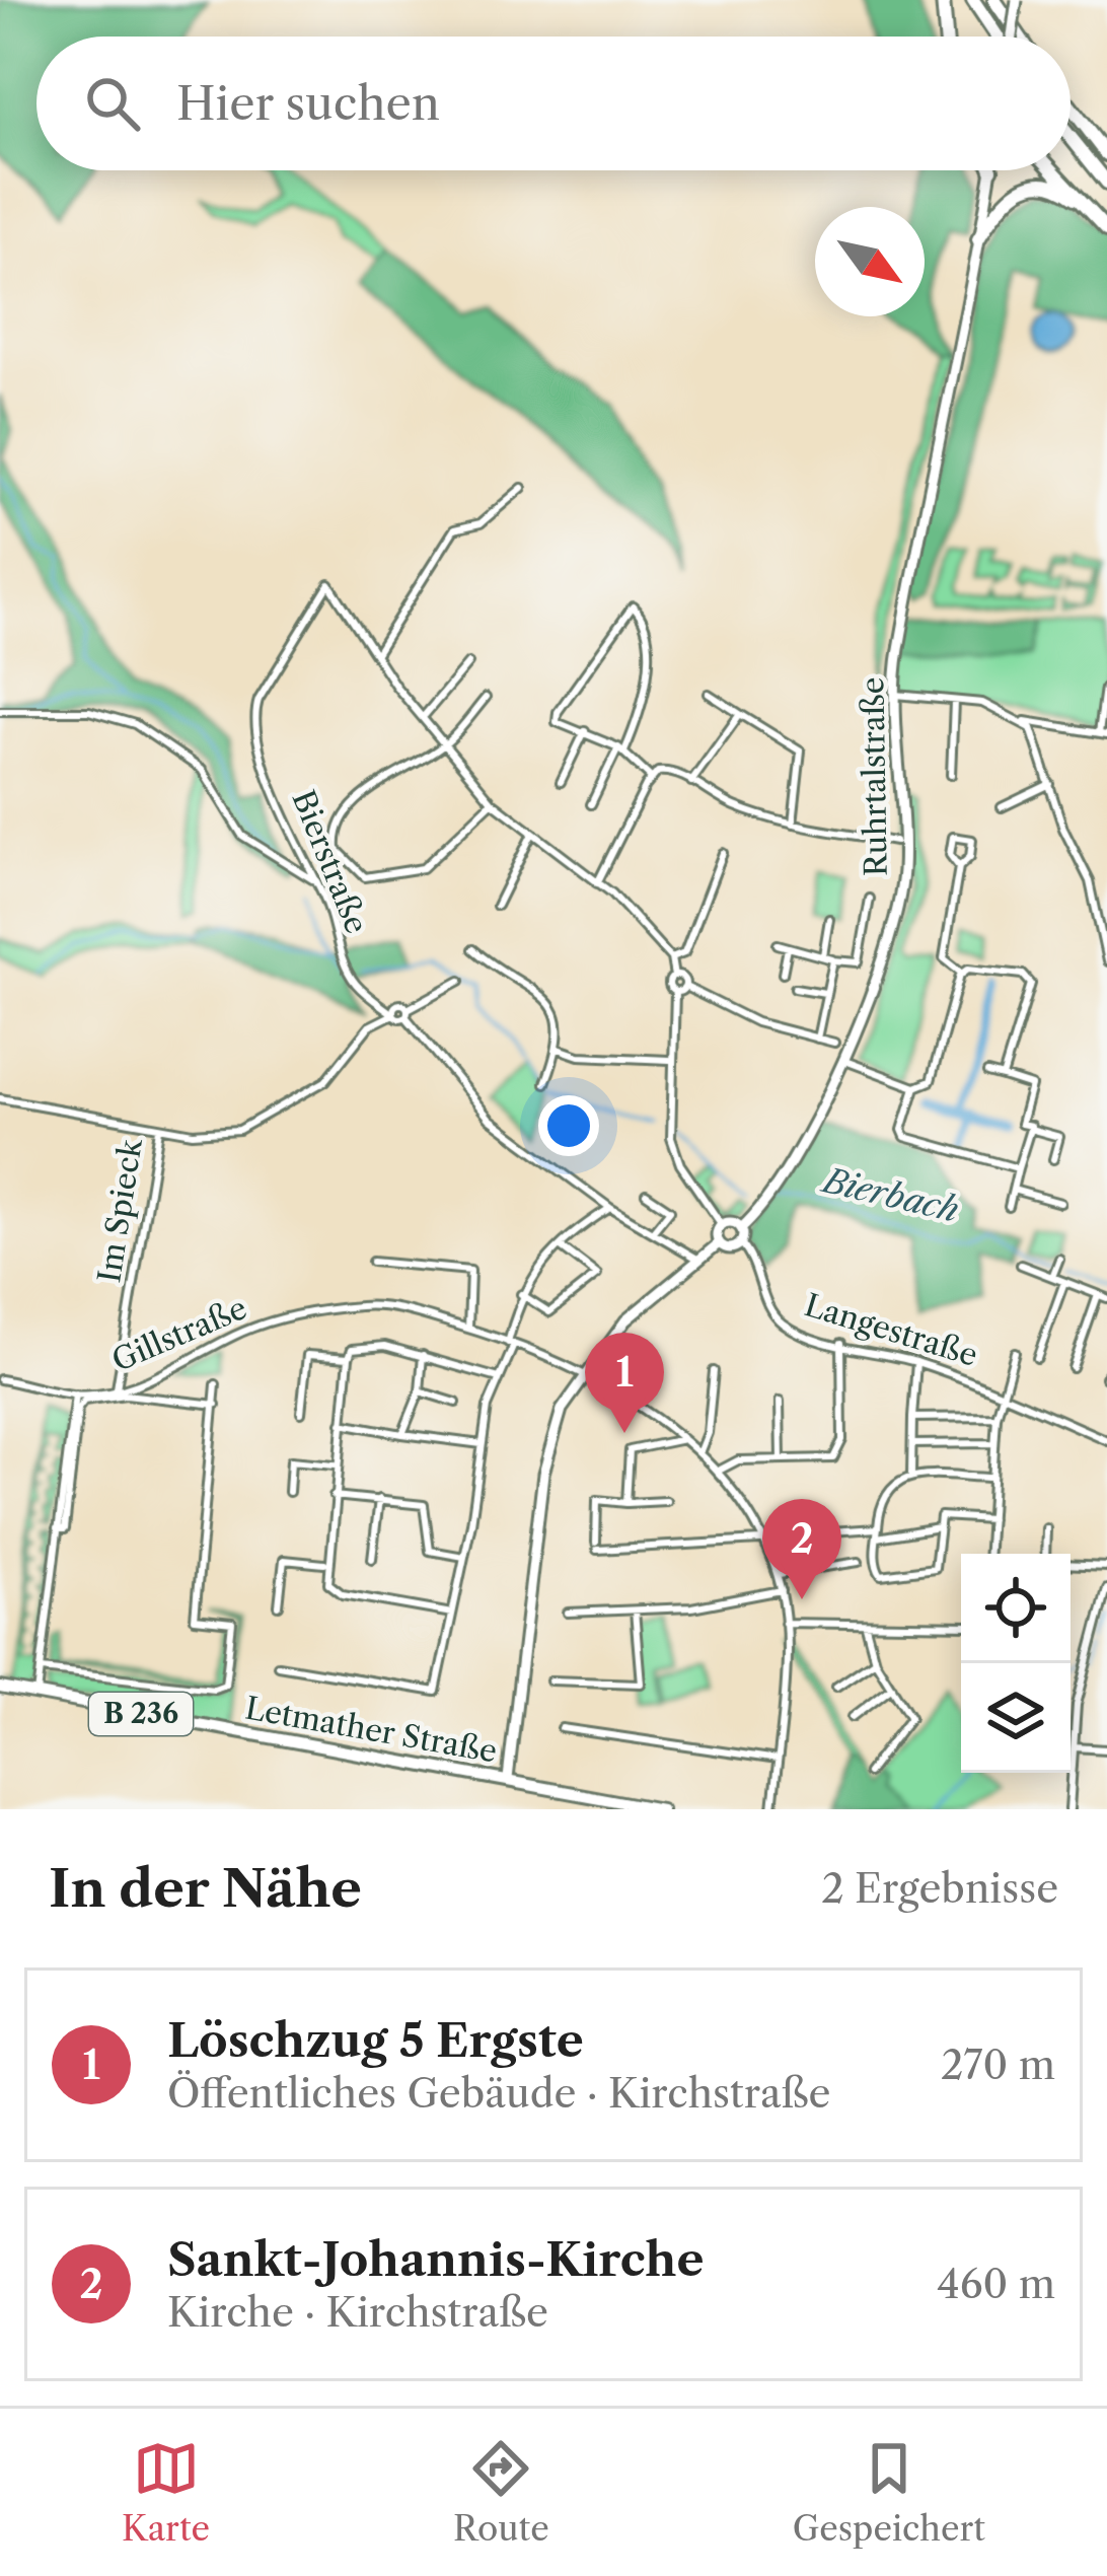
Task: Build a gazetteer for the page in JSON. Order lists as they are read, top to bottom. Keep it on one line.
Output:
{"streets":{"main road":["Ruhrtalstraße","B 236","Letmather Straße"],"street":["Bierstraße","Im Spieck","Langestraße","Gillstraße"]},"crossings":[["Im Spieck","Gillstraße"]],"water":["Bierbach"],"north":"bottom right","page":{"search":"Hier suchen","pins":["1","2"],"heading":["In der Nähe","2 Ergebnisse"],"list":[{"mark":"1","name":"Löschzug 5 Ergste","note":"Öffentliches Gebäude · Kirchstraße","value":"270 m"},{"mark":"2","name":"Sankt-Johannis-Kirche","note":"Kirche · Kirchstraße","value":"460 m"}],"nav":["Karte","Route","Gespeichert"]}}
